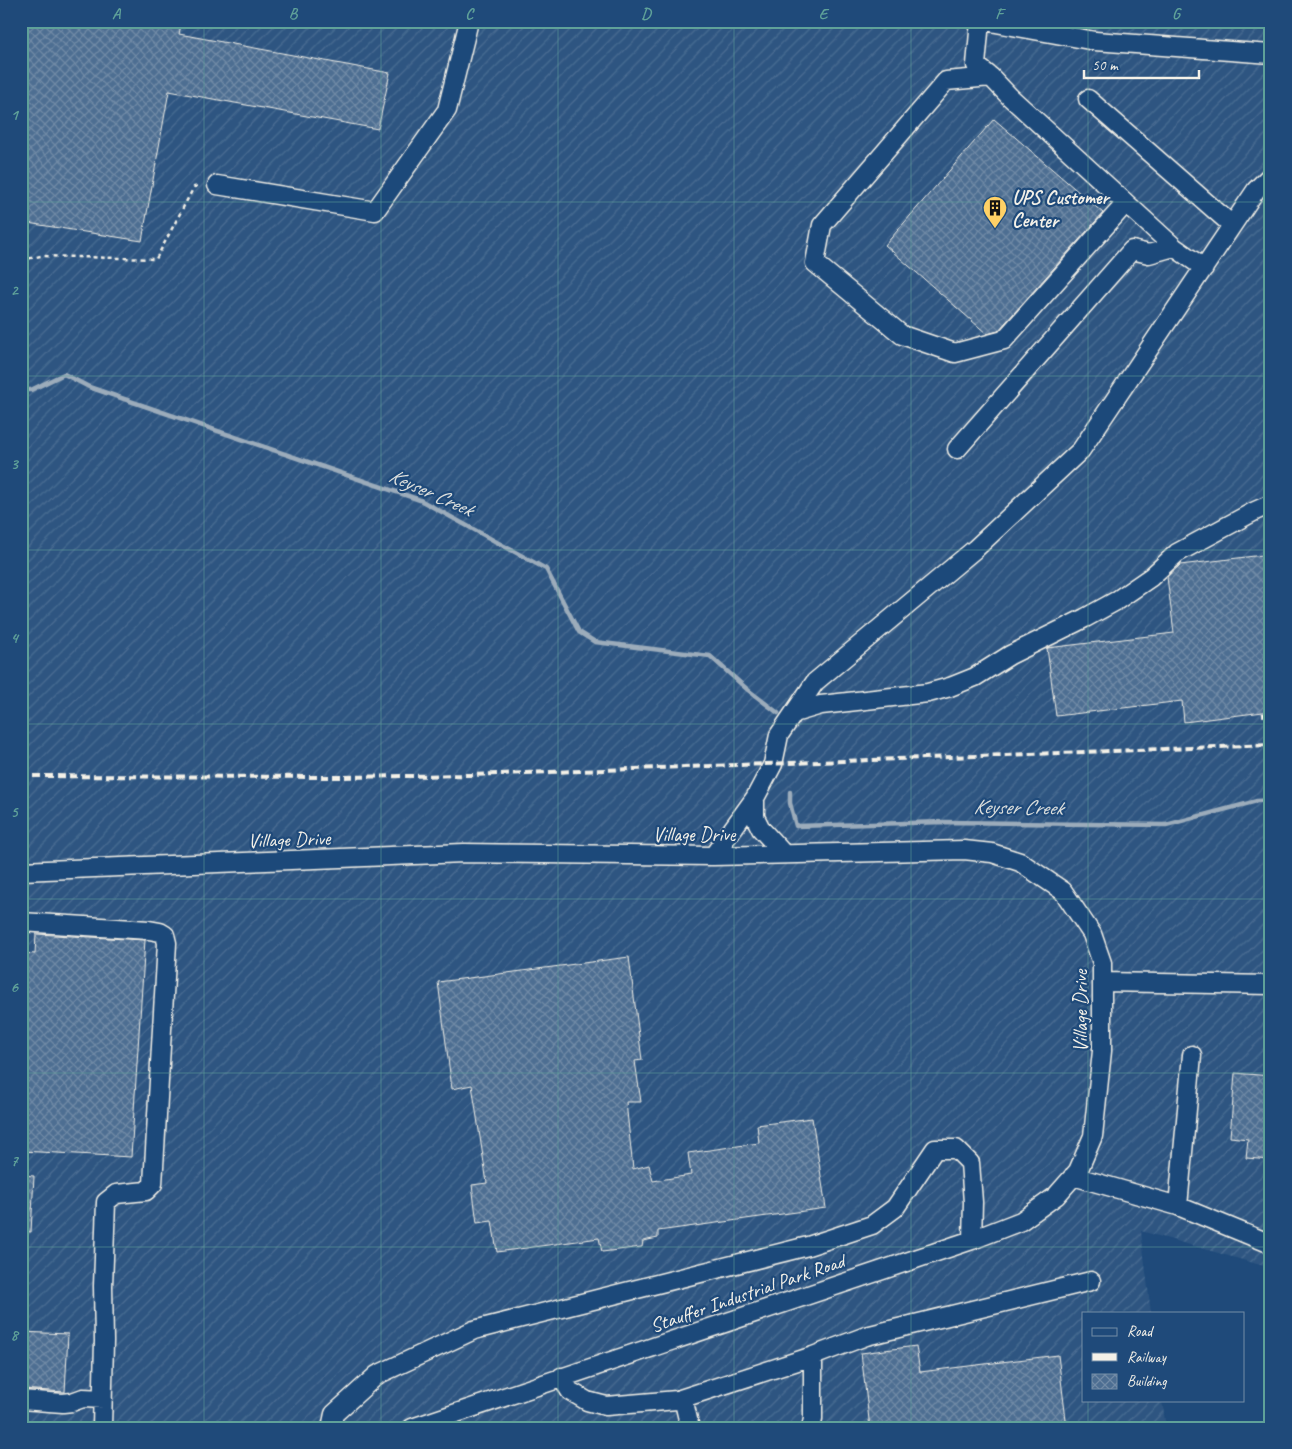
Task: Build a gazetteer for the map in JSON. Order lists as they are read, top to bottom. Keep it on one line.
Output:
{"streets":{"street":["Village Drive","Stauffer Industrial Park Road"]},"crossings":[["Village Drive","Stauffer Industrial Park Road"]],"water":["Keyser Creek"],"places":{"building":["UPS Customer Center"]},"legend":["Road","Railway","Building"],"scale_bar":"50 m","grid":{"columns":["A","B","C","D","E","F","G"],"rows":["1","2","3","4","5","6","7","8"]}}
